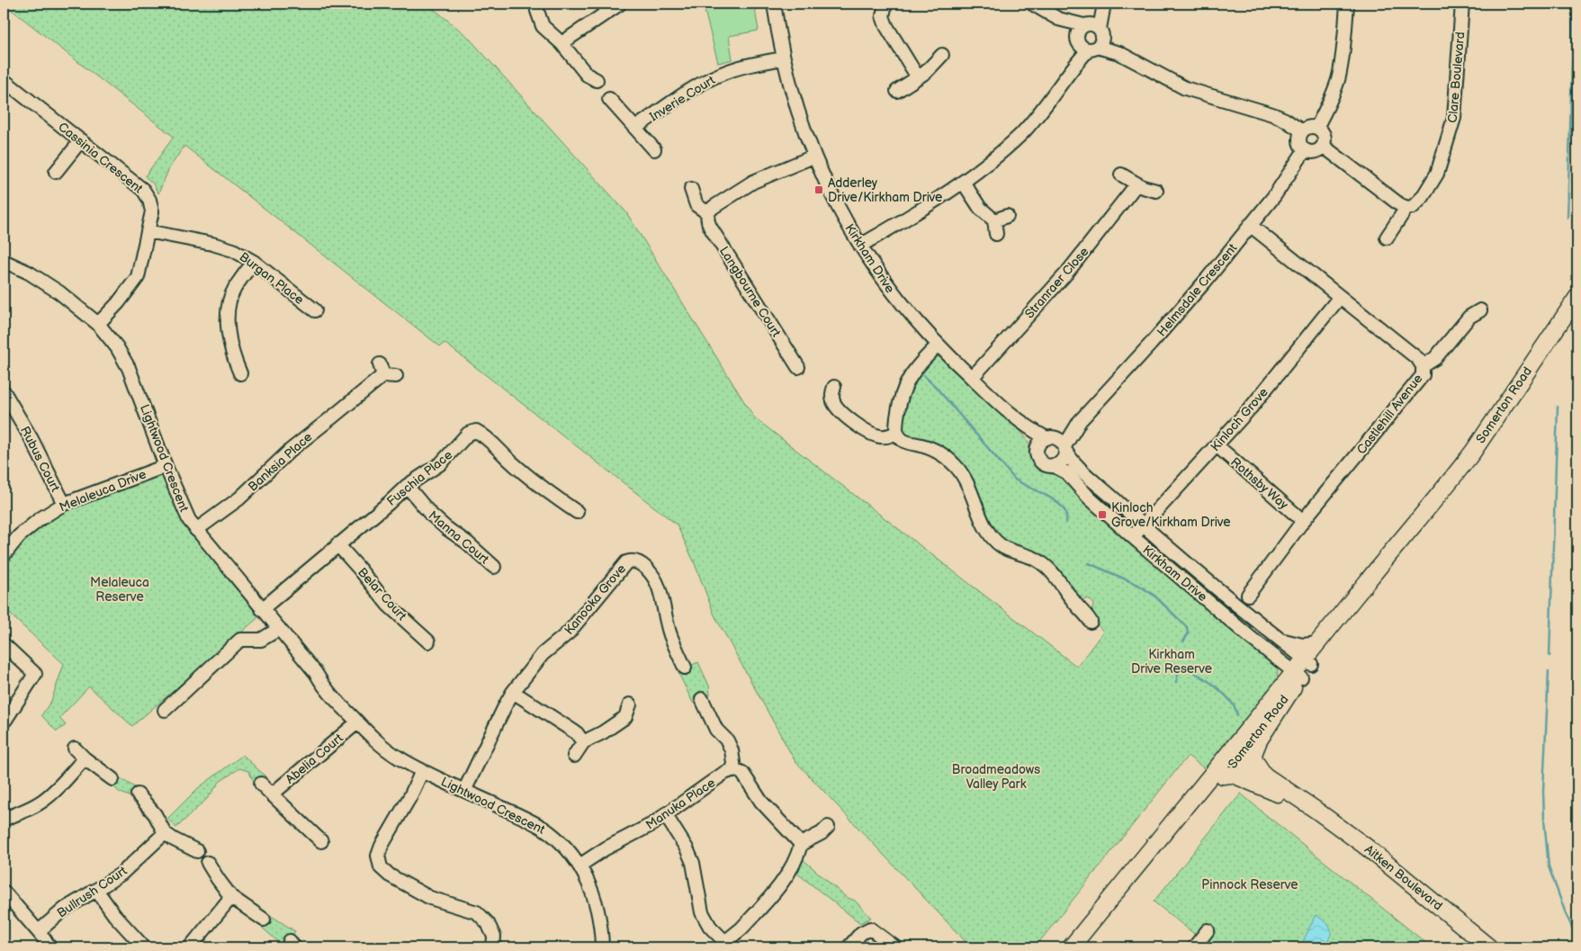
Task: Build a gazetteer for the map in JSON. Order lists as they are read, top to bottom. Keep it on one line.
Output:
{"streets":{"main road":["Somerton Road","Aitken Boulevard"],"street":["Clare Boulevard","Inverie Court","Cassinia Crescent","Kirkham Drive","Burgan Place","Stranraer Close","Helmsdale Crescent","Langbourne Court","Castlehill Avenue","Kinloch Grove","Lightwood Crescent","Rubus Court","Banksia Place","Fuschia Place","Rothsby Way","Melaleuca Drive","Manna Court","Belar Court","Kanooka Grove","Abelia Court","Manuka Place","Bullrush Court"]},"crossings":[["Inverie Court","Kirkham Drive"],["Cassinia Crescent","Burgan Place"],["Cassinia Crescent","Lightwood Crescent"],["Kirkham Drive","Stranraer Close"],["Kirkham Drive","Helmsdale Crescent"],["Kirkham Drive","Somerton Road"],["Kirkham Drive","Kinloch Grove"],["Helmsdale Crescent","Castlehill Avenue"],["Somerton Road","Aitken Boulevard"],["Castlehill Avenue","Kinloch Grove"],["Castlehill Avenue","Rothsby Way"],["Kinloch Grove","Rothsby Way"],["Lightwood Crescent","Banksia Place"],["Lightwood Crescent","Fuschia Place"],["Lightwood Crescent","Melaleuca Drive"],["Lightwood Crescent","Kanooka Grove"],["Lightwood Crescent","Abelia Court"],["Lightwood Crescent","Manuka Place"],["Rubus Court","Melaleuca Drive"],["Fuschia Place","Manna Court"],["Fuschia Place","Belar Court"]],"parks":["Melaleuca Reserve","Kirkham Drive Reserve","Broadmeadows Valley Park","Pinnock Reserve"],"places":{"transit":["Adderley Drive/Kirkham Drive","Kinloch Grove/Kirkham Drive"]}}
